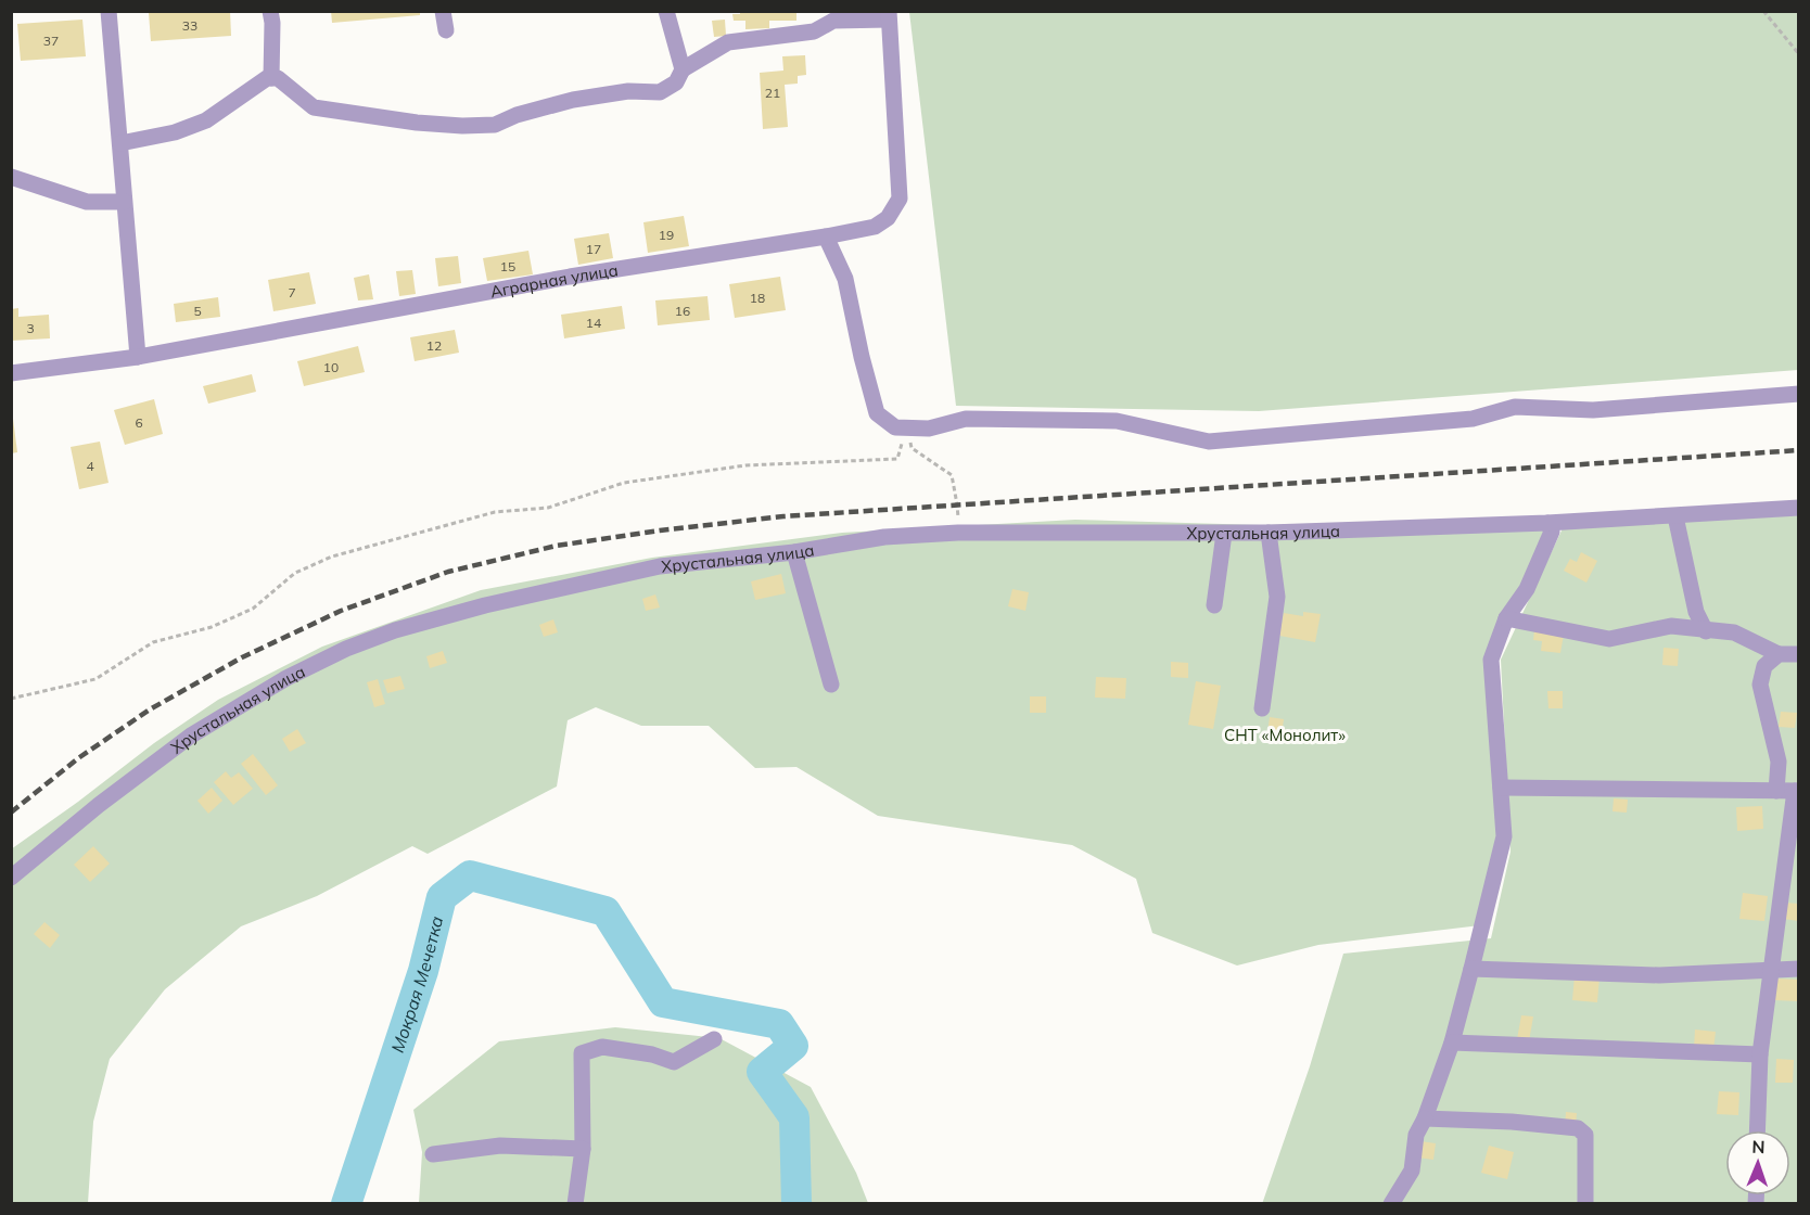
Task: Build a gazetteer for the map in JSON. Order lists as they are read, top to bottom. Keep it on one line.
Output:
{"streets":{"street":["Аграрная улица","Хрустальная улица"]},"water":["Мокрая Мечетка"],"parks":["СНТ «Монолит»"],"house_numbers":["33","37","21","19","17","15","7","18","5","16","14","3","12","10","6","4"],"north":"top"}
